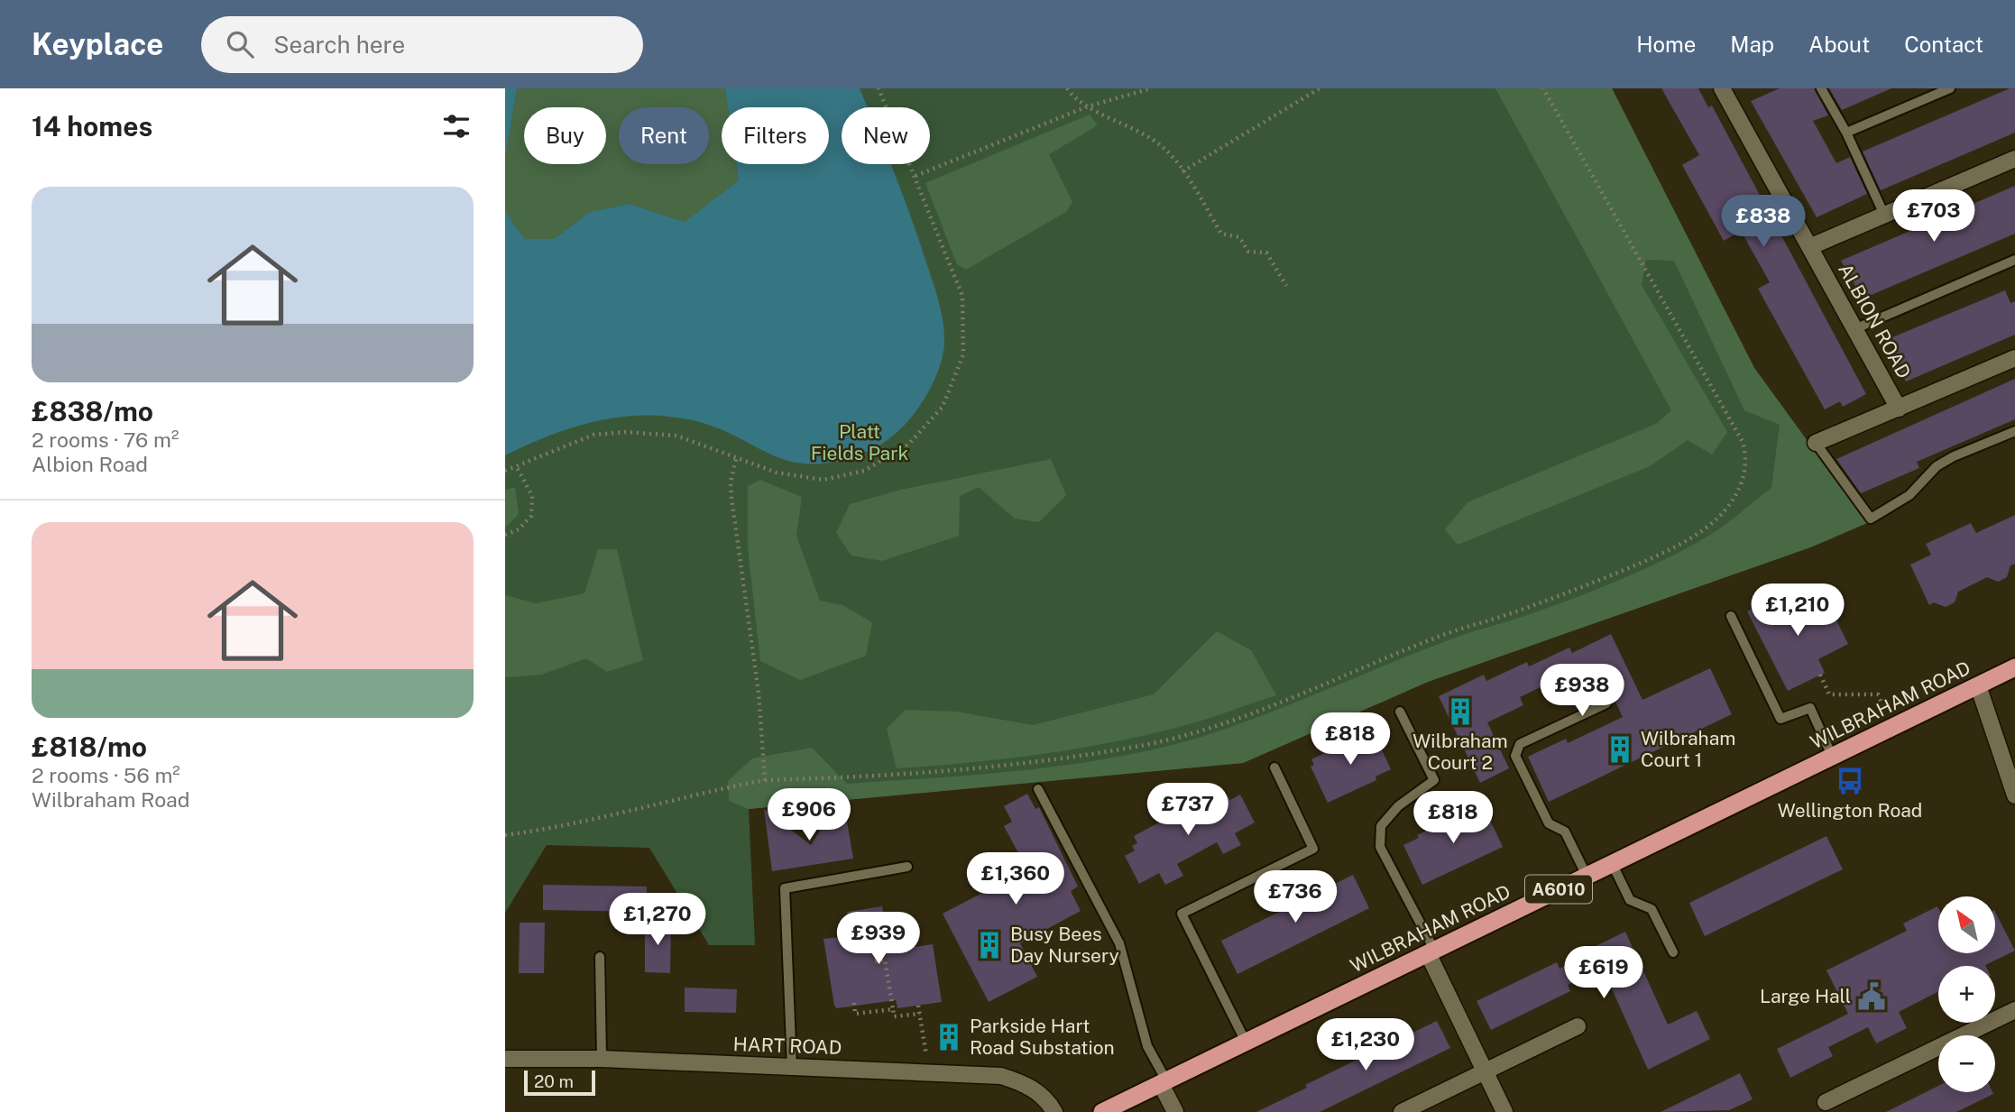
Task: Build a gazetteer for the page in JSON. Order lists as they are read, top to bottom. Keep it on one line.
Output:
{"streets":{"highway":["WILBRAHAM ROAD","A6010"],"street":["ALBION ROAD","HART ROAD"]},"parks":["Platt Fields Park"],"places":{"building":["Wilbraham Court 2","Wilbraham Court 1","Busy Bees Day Nursery","Parkside Hart Road Substation"],"bus stop":["Wellington Road"],"public building":["Large Hall"]},"scale_bar":"20 m","north":"top left","page":{"header":"Keyplace","search":"Search here","nav":["Home","Map","About","Contact"],"heading":"14 homes","chip":["Buy","Rent","Filters","New"],"list":[{"name":"£838/mo","note":"2 rooms · 76 m² · Albion Road"},{"name":"£818/mo","note":"2 rooms · 56 m² · Wilbraham Road"}],"price":["£703","£838","£1,210","£938","£818","£737","£906","£818","£1,360","£736","£1,270","£939","£619","£1,230"],"map_buttons":["+","−"],"scale":"20 m"}}
